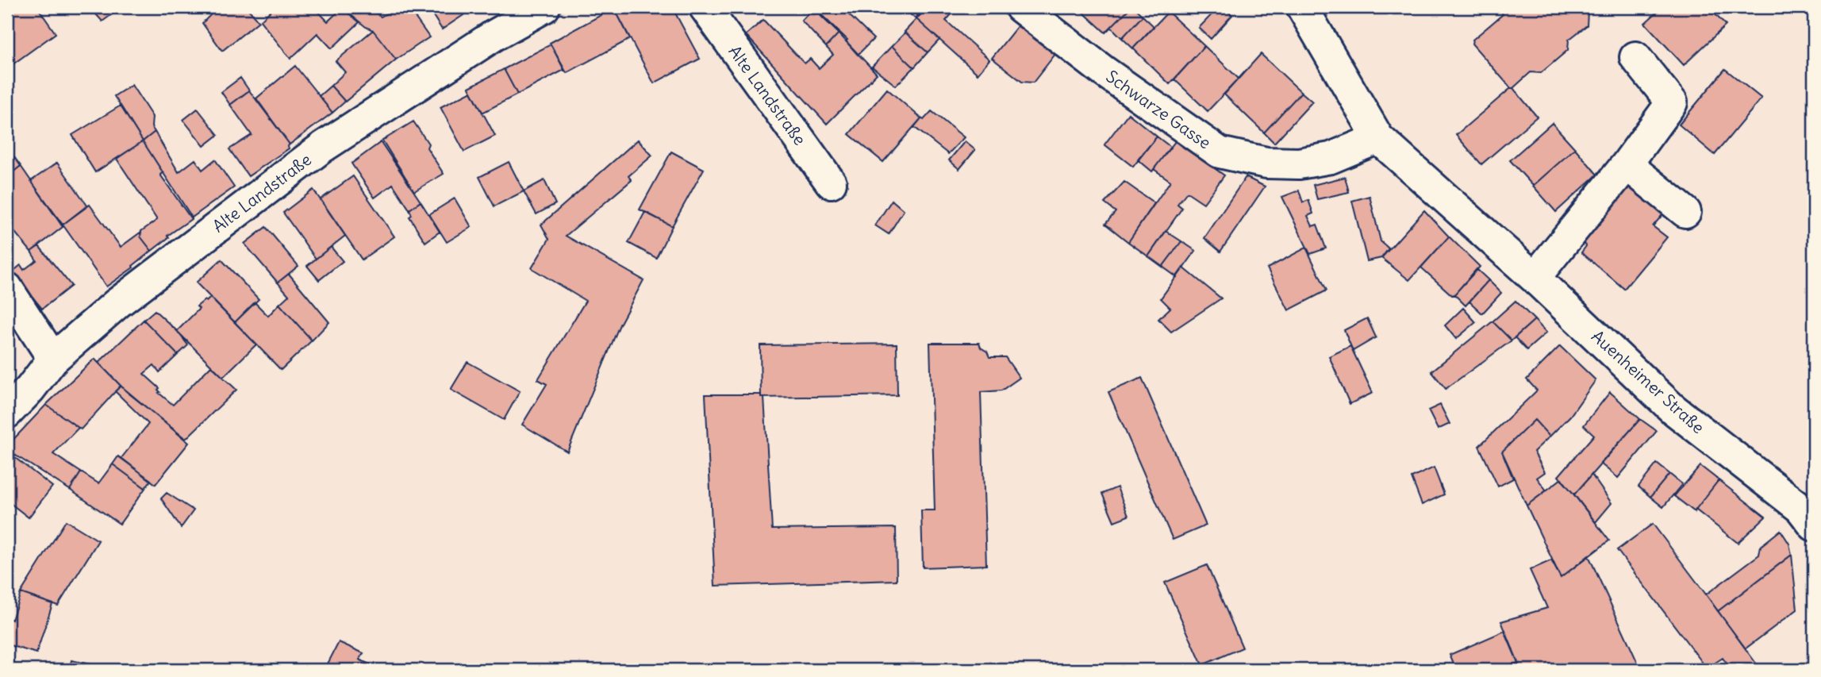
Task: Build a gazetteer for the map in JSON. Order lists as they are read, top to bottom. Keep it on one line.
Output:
{"streets":{"street":["Alte Landstraße","Schwarze Gasse","Auenheimer Straße"]},"crossings":[["Schwarze Gasse","Auenheimer Straße"]]}
